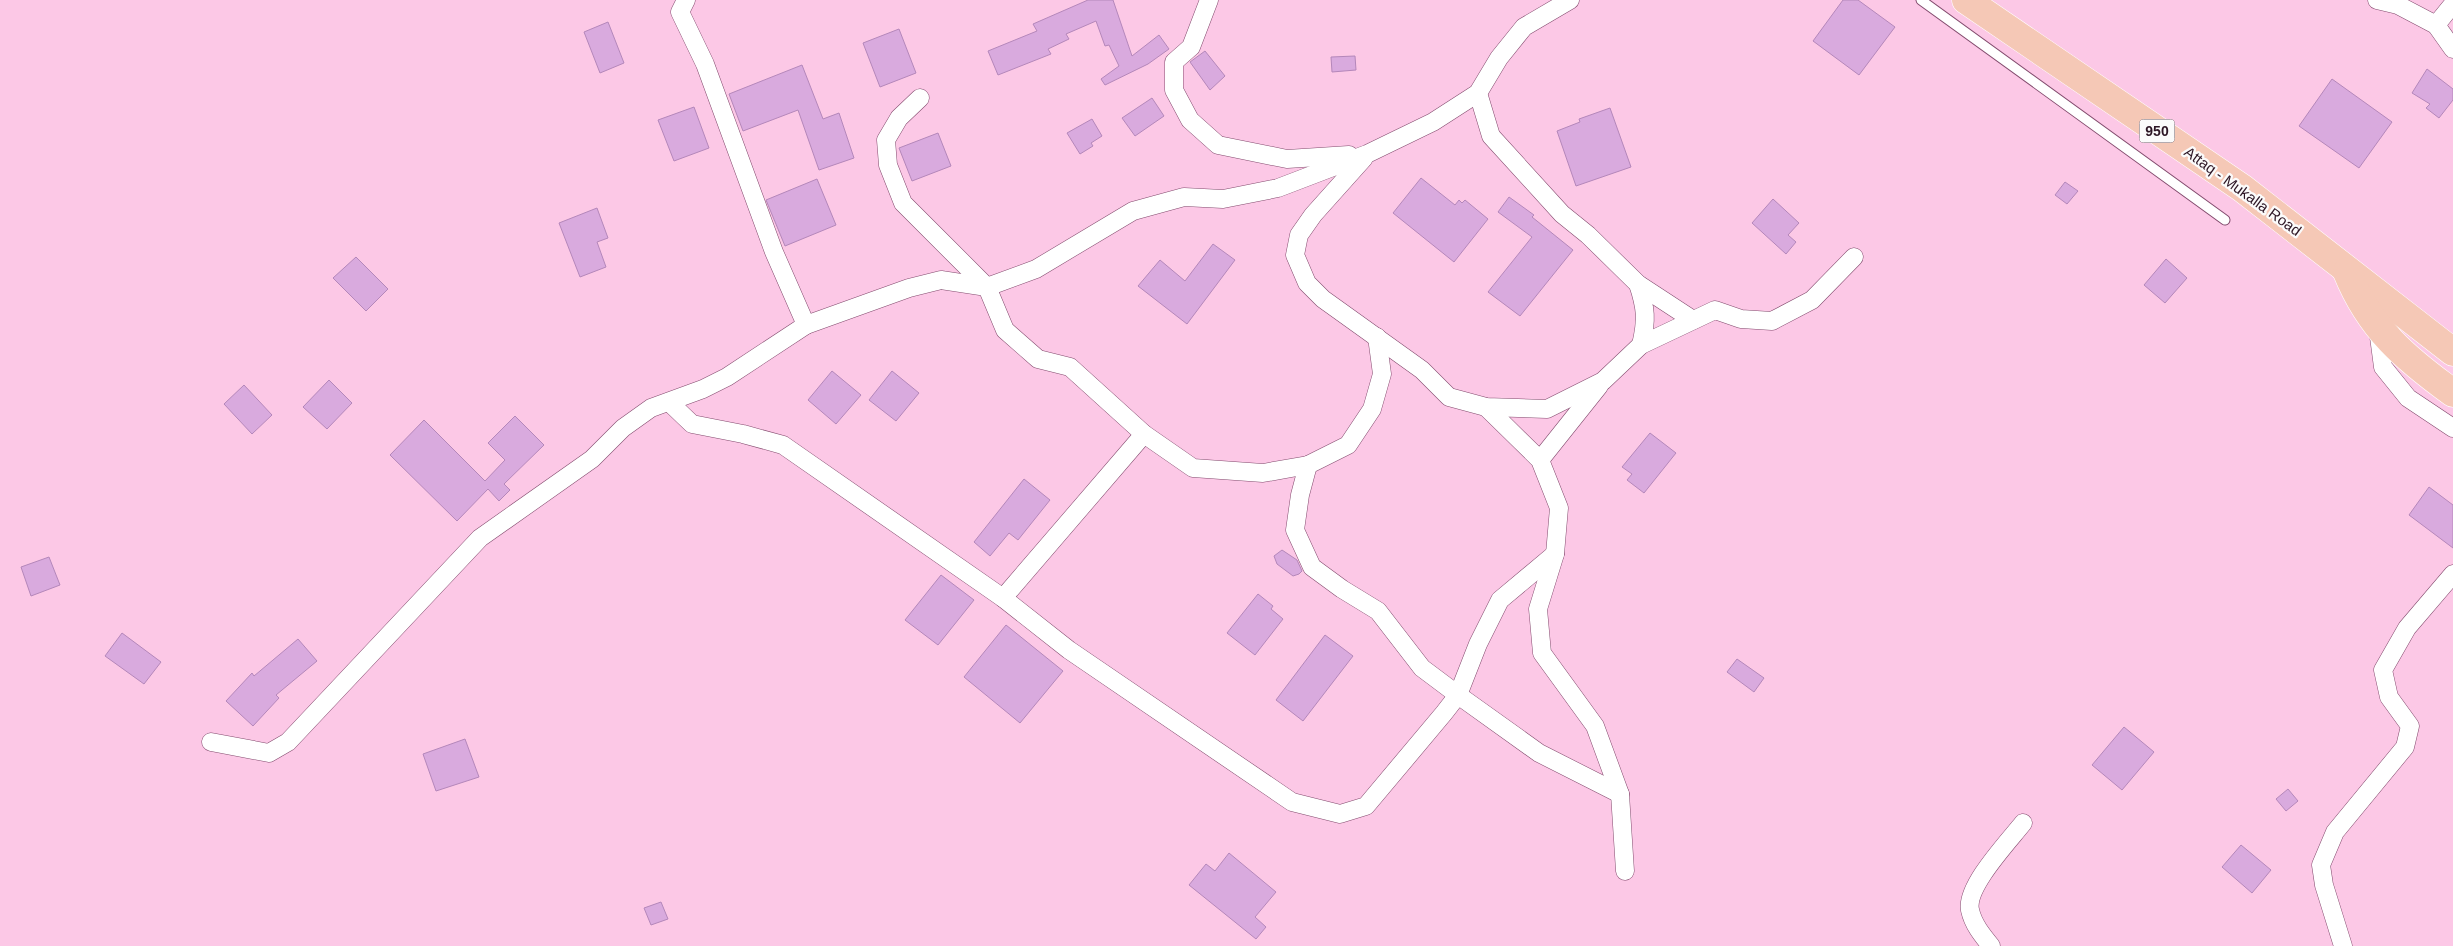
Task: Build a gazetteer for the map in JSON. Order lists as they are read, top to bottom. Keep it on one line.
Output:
{"streets":{"main road":["950","Attaq - Mukalla Road"]}}
